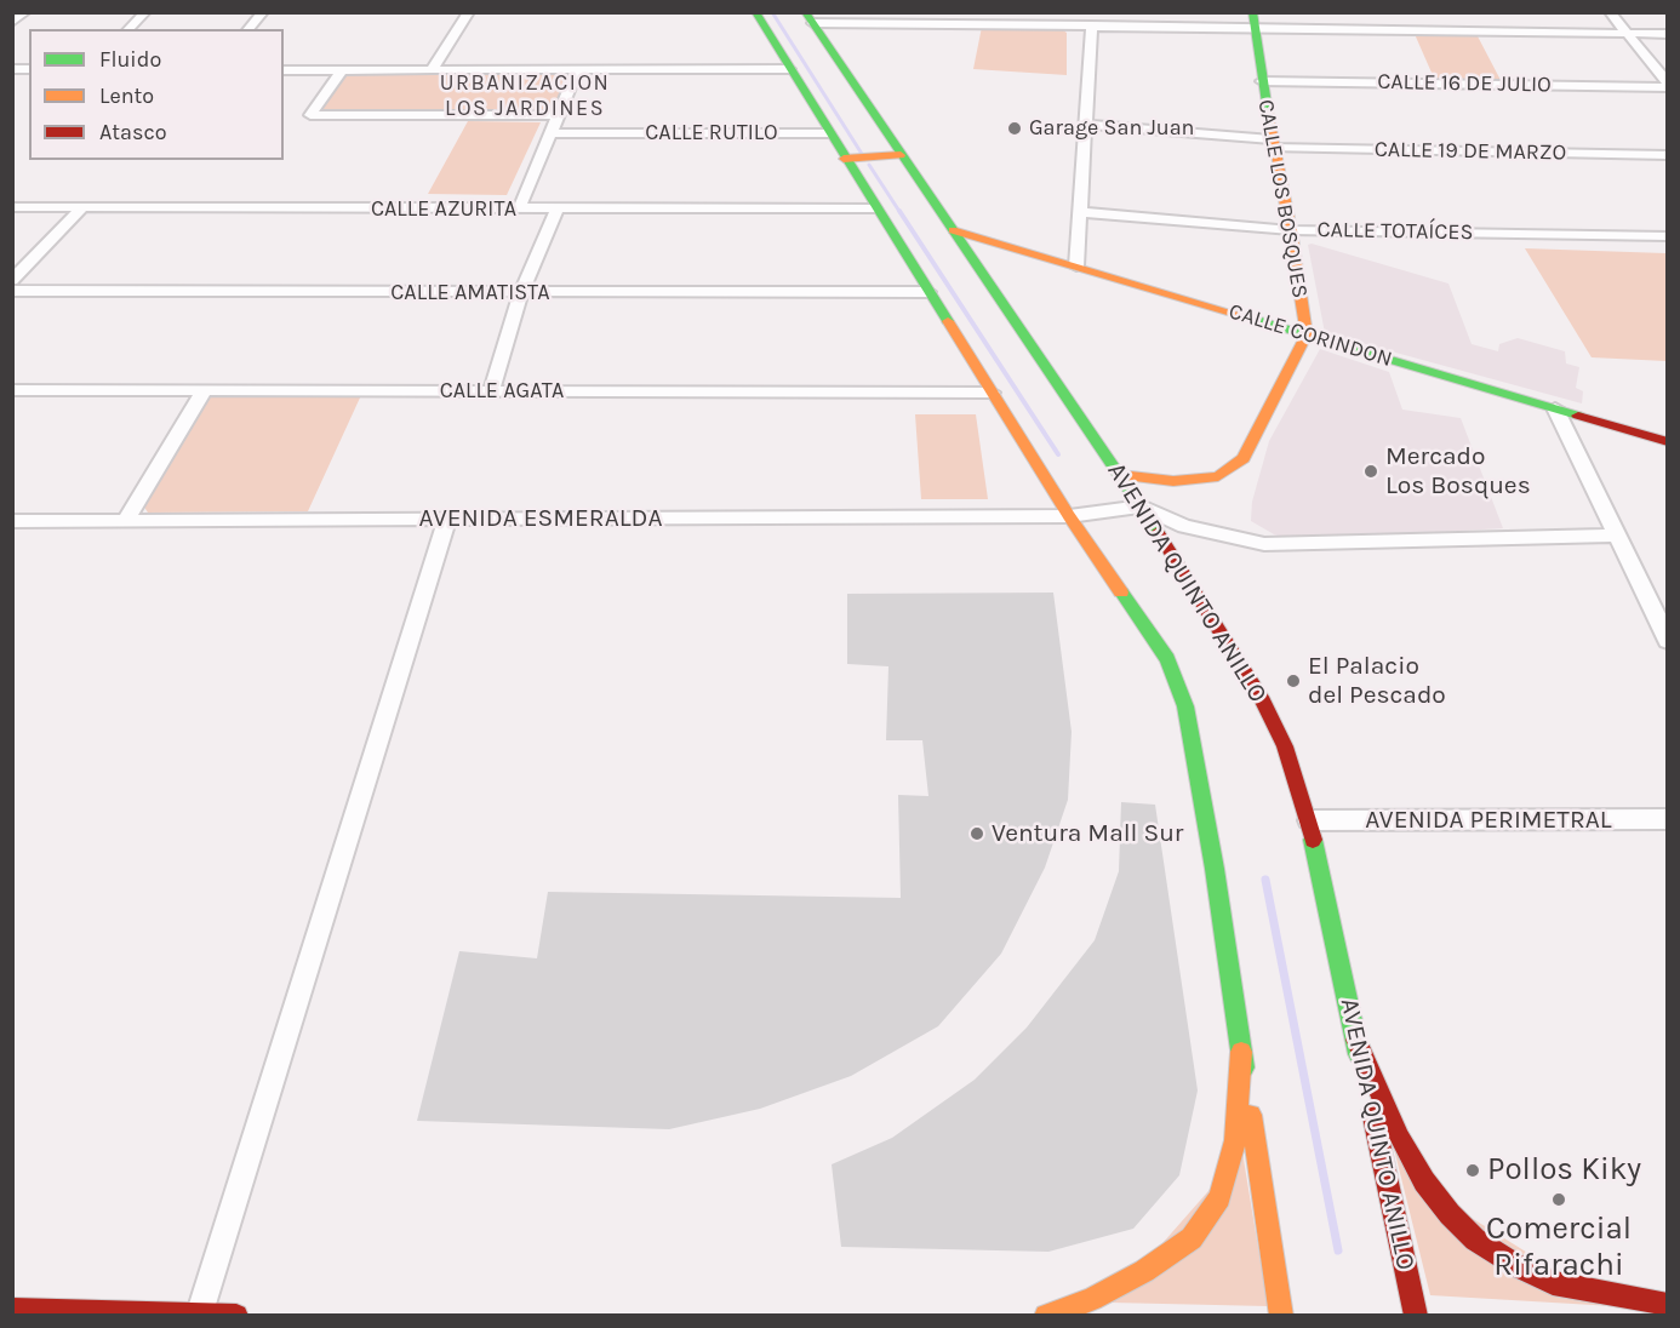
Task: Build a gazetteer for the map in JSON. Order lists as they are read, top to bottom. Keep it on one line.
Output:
{"streets":{"main road":["CALLE LOS BOSQUES","CALLE CORINDON","AVENIDA QUINTO ANILLO"],"street":["CALLE 16 DE JULIO","CALLE RUTILO","CALLE 19 DE MARZO","CALLE AZURITA","CALLE TOTAÍCES","CALLE AMATISTA","CALLE AGATA","AVENIDA ESMERALDA","AVENIDA PERIMETRAL"]},"crossings":[["CALLE 16 DE JULIO","CALLE LOS BOSQUES"],["CALLE 19 DE MARZO","CALLE LOS BOSQUES"],["CALLE LOS BOSQUES","CALLE TOTAÍCES"],["CALLE LOS BOSQUES","CALLE CORINDON"],["CALLE LOS BOSQUES","AVENIDA QUINTO ANILLO"],["CALLE CORINDON","AVENIDA QUINTO ANILLO"],["AVENIDA QUINTO ANILLO","AVENIDA PERIMETRAL"]],"districts":["URBANIZACION LOS JARDINES"],"places":["Garage San Juan","Mercado Los Bosques","El Palacio del Pescado","Ventura Mall Sur","Pollos Kiky","Comercial Rifarachi"],"legend":["Fluido","Lento","Atasco"]}
